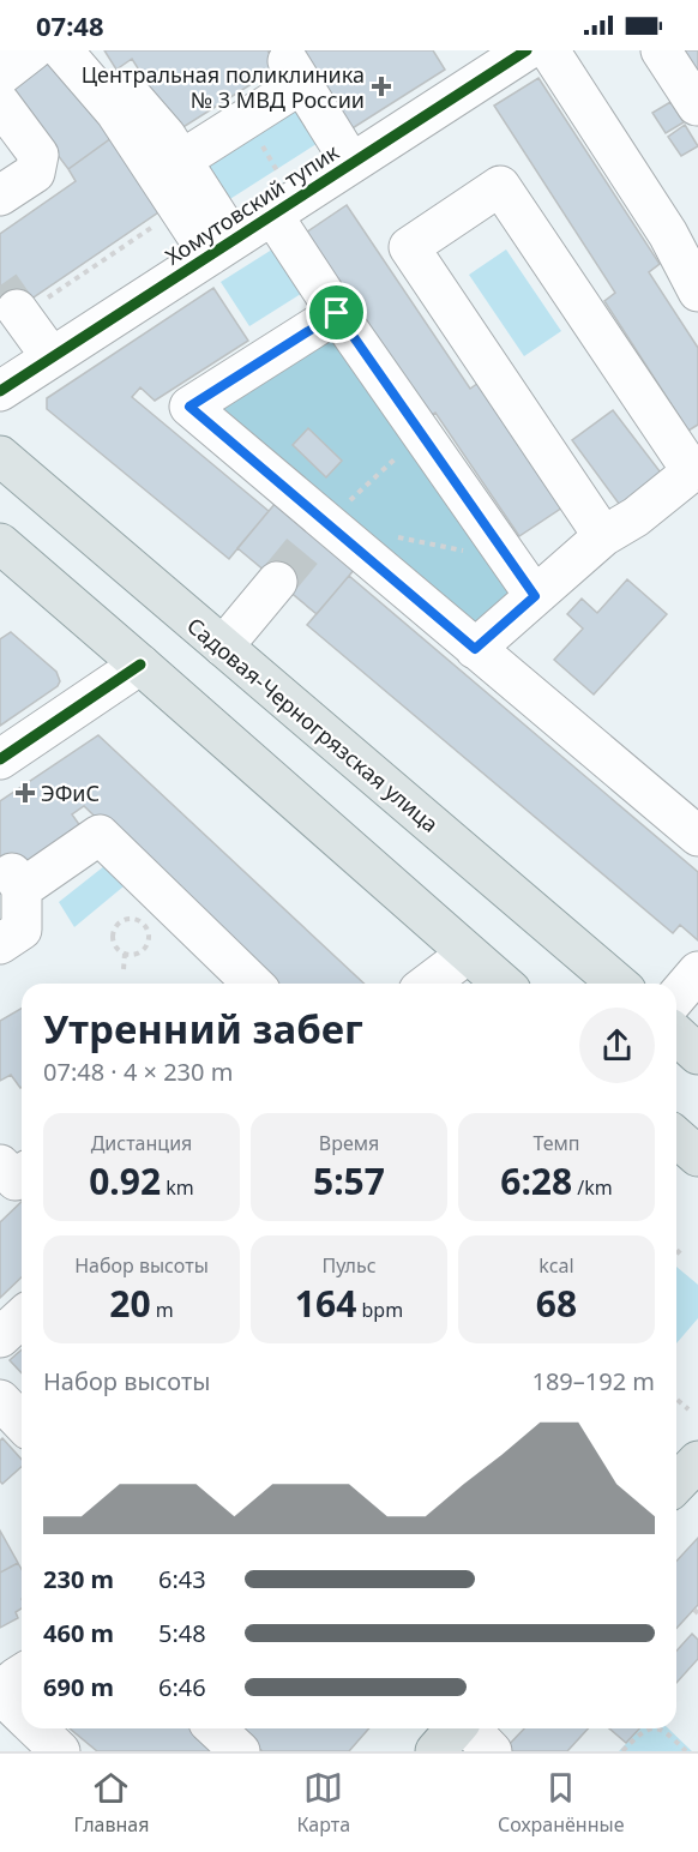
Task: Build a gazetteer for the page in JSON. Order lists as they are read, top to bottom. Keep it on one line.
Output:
{"streets":{"main road":["Садовая-Черногрязская улица"],"street":["Хомутовский тупик"]},"places":{"health":["Центральная поликлиника № 3 МВД России","ЭФиС"]},"page":{"status":"07:48","heading":["Утренний забег","07:48 · 4 × 230 m"],"stats":[["Дистанция","0.92 km"],["Время","5:57"],["Темп","6:28 /km"],["Набор высоты","20 m"],["Пульс","164 bpm"],["kcal","68"]],"chart":["Набор высоты","189–192 m"],"list":[{"name":"230 m","note":"6:43"},{"name":"460 m","note":"5:48"},{"name":"690 m","note":"6:46"}],"tabs":["Главная","Карта","Сохранённые"]}}
